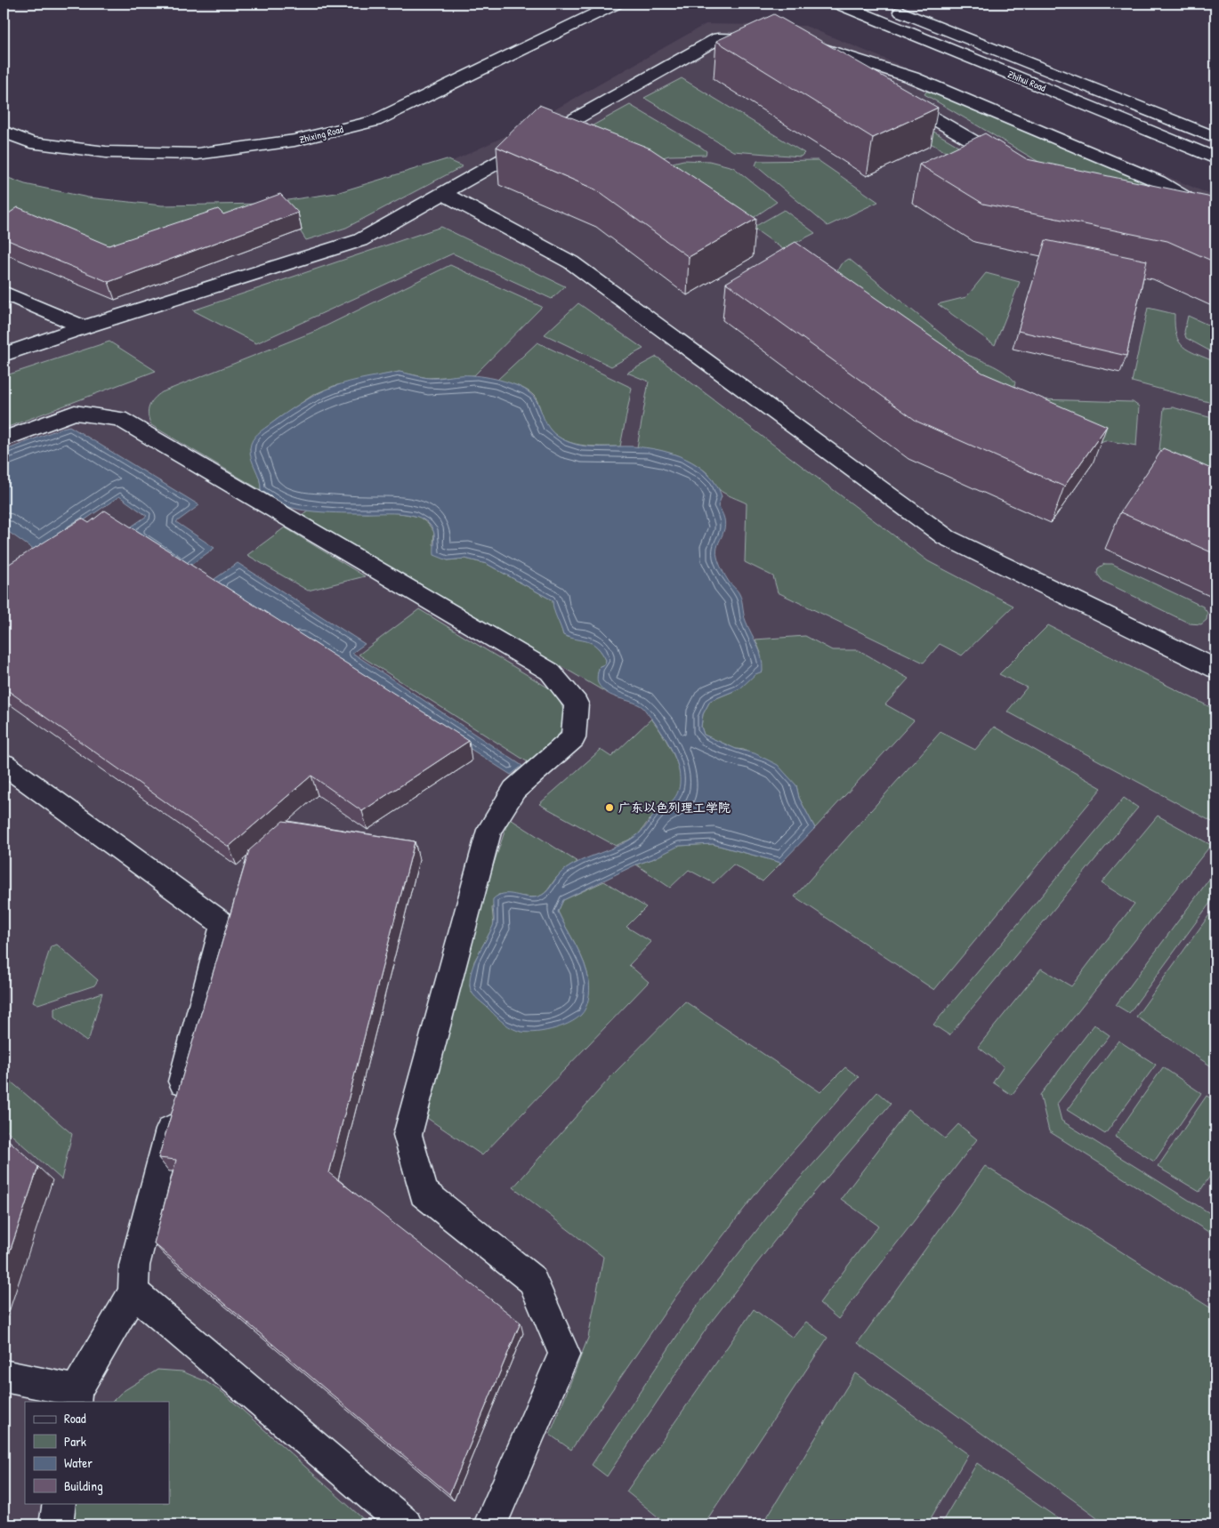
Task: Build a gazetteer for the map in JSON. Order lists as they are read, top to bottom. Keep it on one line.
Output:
{"streets":{"street":["Zhihui Road","Zhixing Road"]},"places":["广东以色列理工学院"],"legend":["Road","Park","Water","Building"]}
